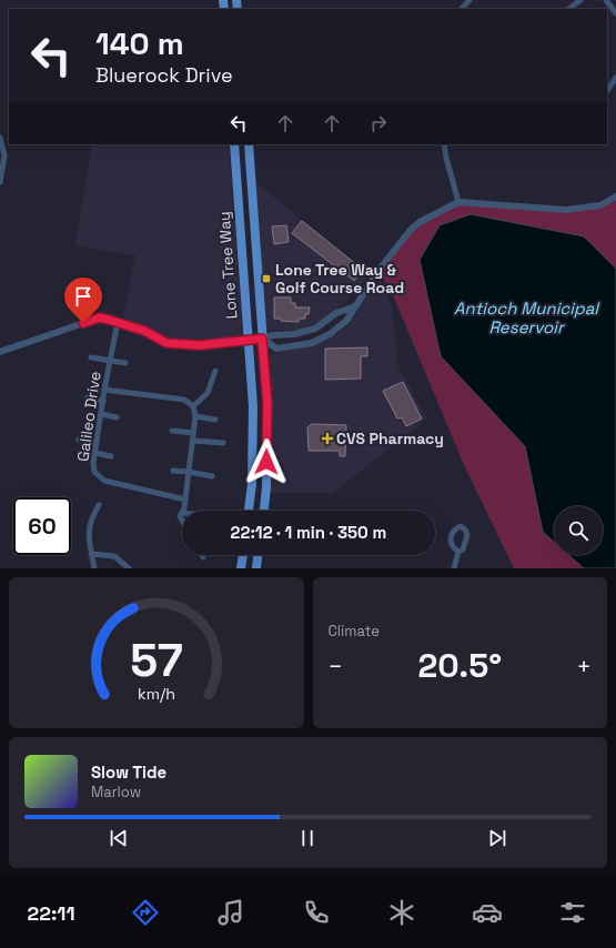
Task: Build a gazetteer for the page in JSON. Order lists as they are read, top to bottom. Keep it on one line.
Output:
{"streets":{"main road":["Lone Tree Way"],"street":["Galileo Drive"]},"water":["Antioch Municipal Reservoir"],"places":{"transit":["Lone Tree Way & Golf Course Road"],"health":["CVS Pharmacy"]},"page":{"turn":["140 m","Bluerock Drive"],"limit":"60","trip":"22:12 · 1 min · 350 m","tile":"Climate","heat":["−","20.5°","+"],"song":["Slow Tide","Marlow"],"tabs":"22:11","gauge":["57","km/h"]}}
